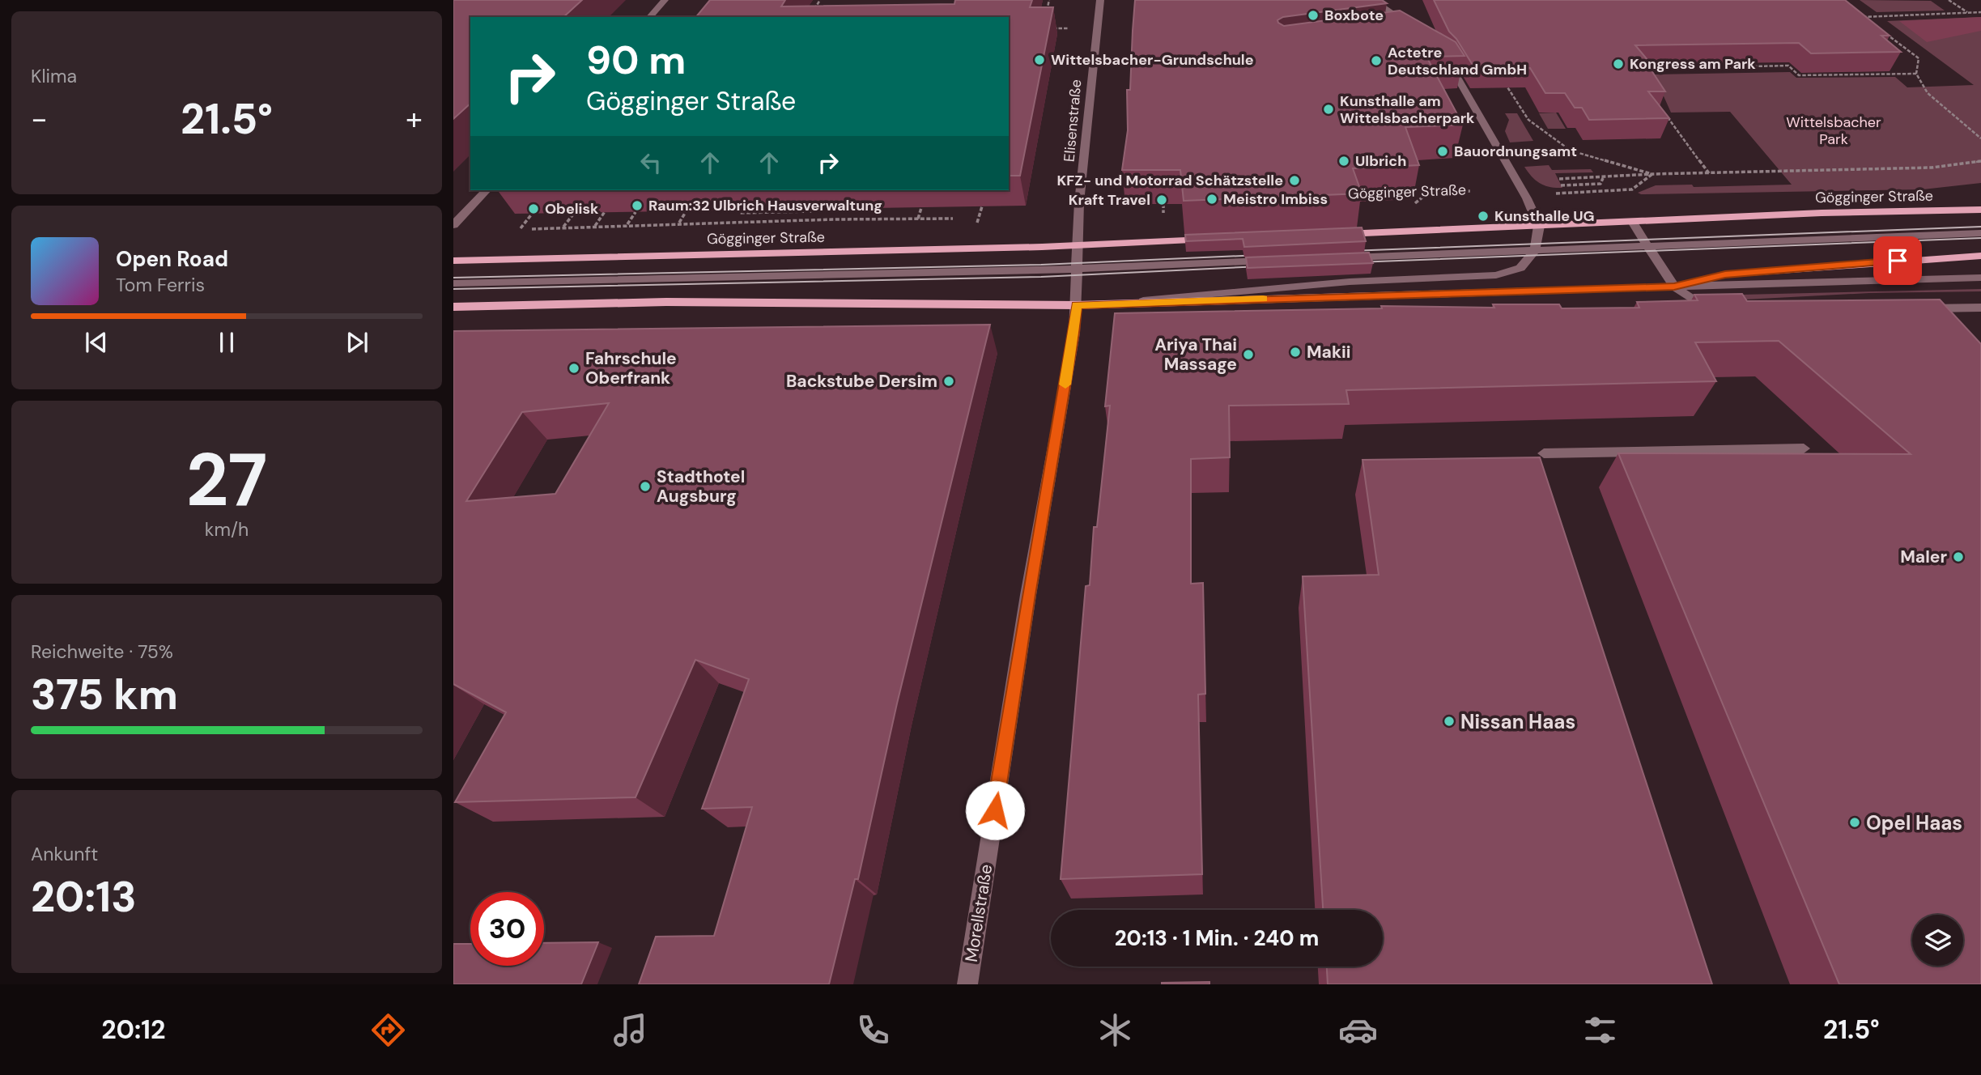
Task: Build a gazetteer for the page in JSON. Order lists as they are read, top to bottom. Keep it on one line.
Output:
{"streets":{"main road":["Gögginger Straße"],"street":["Elisenstraße","Morellstraße"]},"crossings":[["Elisenstraße","Gögginger Straße"]],"parks":["Wittelsbacher Park"],"places":["Boxbote","Wittelsbacher-Grundschule","Actetre Deutschland GmbH","Kongress am Park","Kunsthalle am Wittelsbacherpark","Bauordnungsamt","Ulbrich","KFZ- und Motorrad Schätzstelle","Meistro Imbiss","Kraft Travel","Raum:32 Ulbrich Hausverwaltung","Obelisk","Kunsthalle UG","Makii","Ariya Thai Massage","Fahrschule Oberfrank","Backstube Dersim","Stadthotel Augsburg","Maler","Nissan Haas","Opel Haas"],"page":{"tile":["Klima",["27","km/h"],["Reichweite · 75%","375 km"],["Ankunft","20:13"]],"turn":["90 m","Gögginger Straße"],"heat":["−","21.5°","+"],"song":["Open Road","Tom Ferris"],"limit":"30","trip":"20:13 · 1 Min. · 240 m","tabs":["20:12","21.5°"]}}
